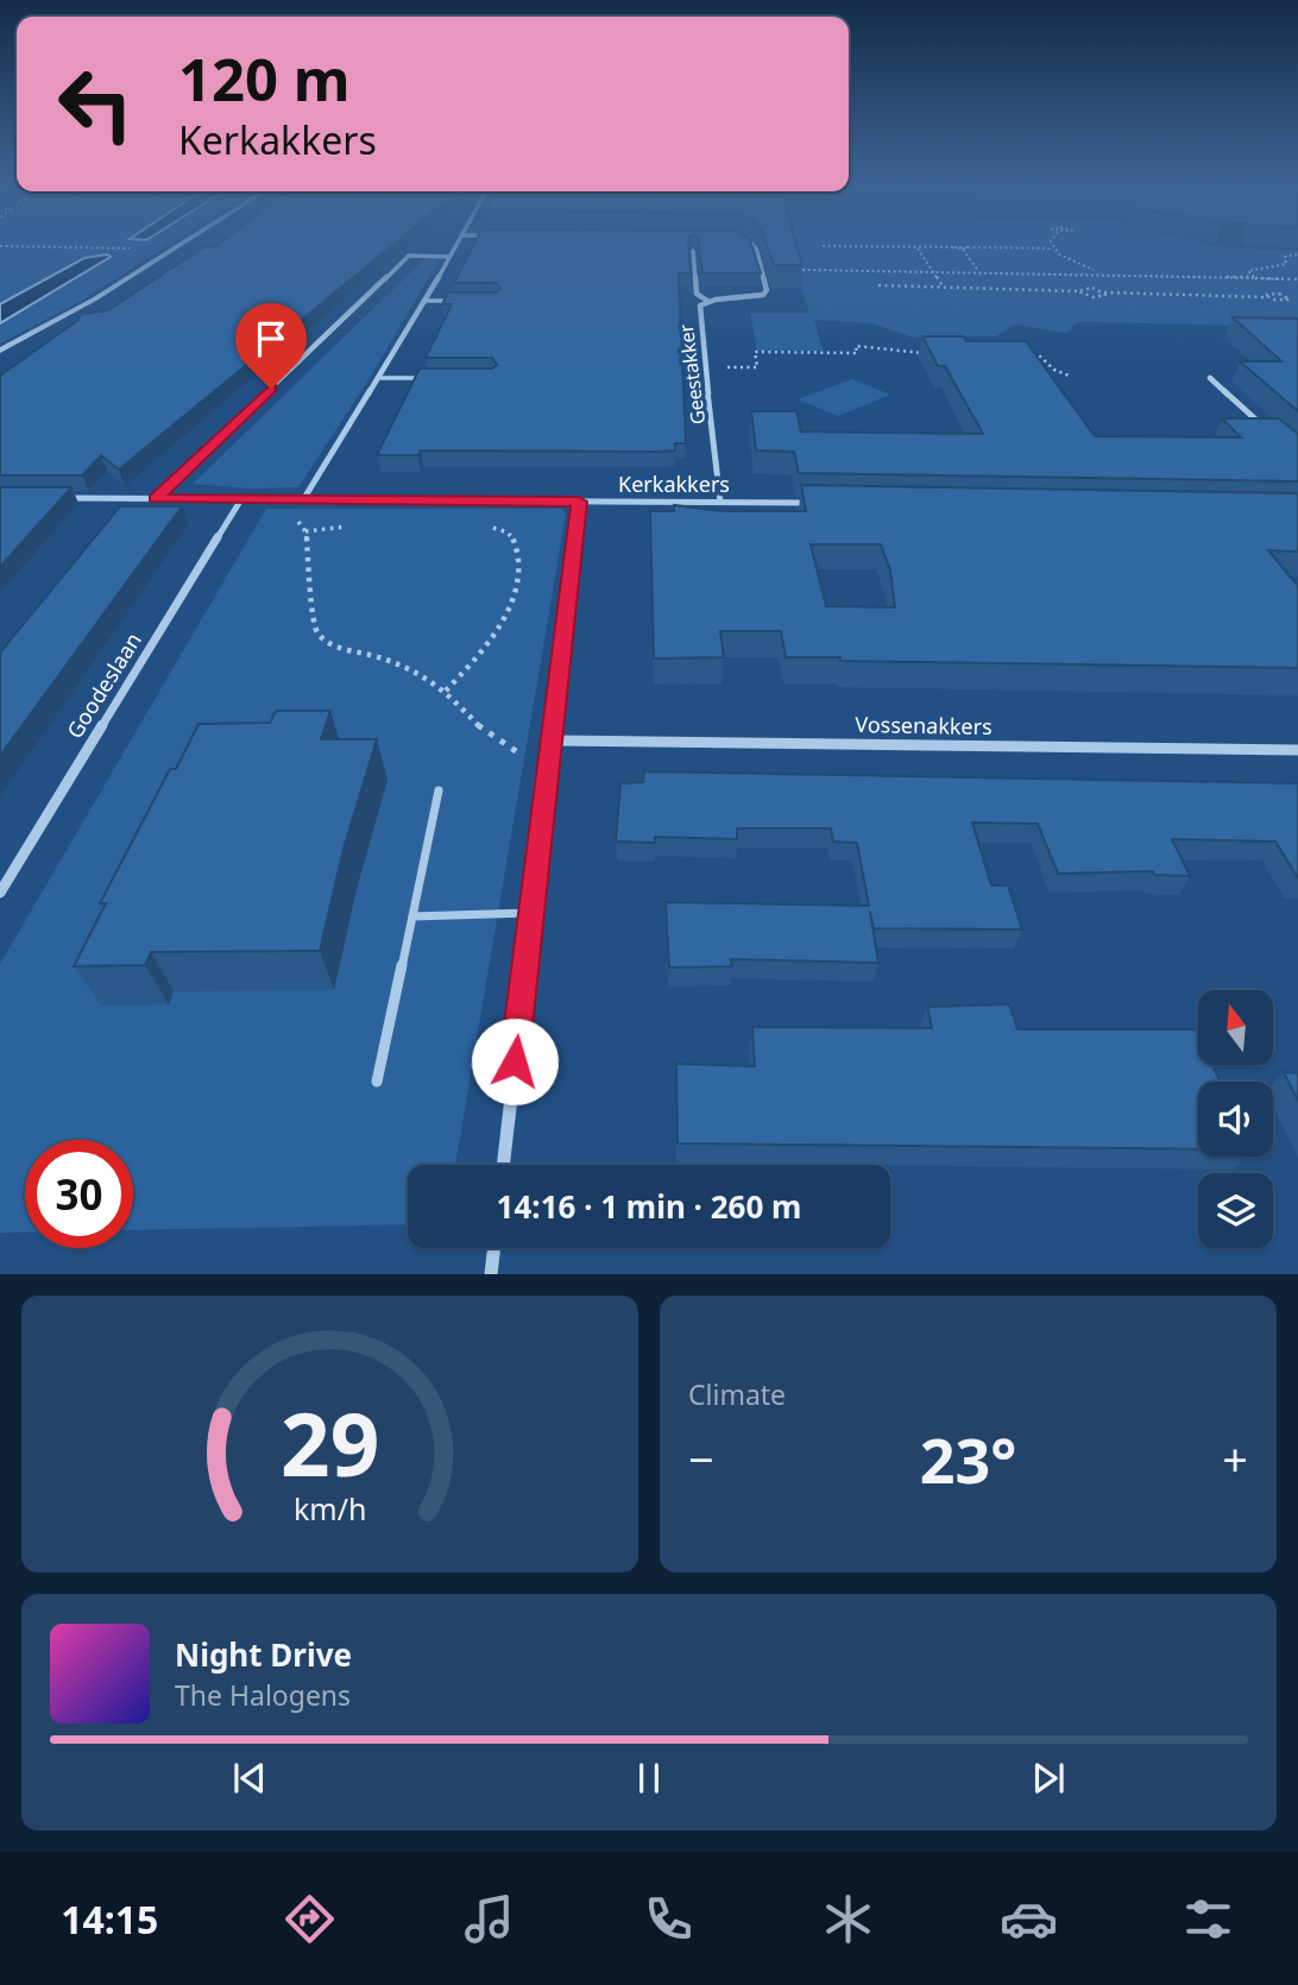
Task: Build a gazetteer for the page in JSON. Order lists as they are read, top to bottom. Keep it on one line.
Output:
{"streets":{"street":["Geestakker","Kerkakkers","Goodeslaan","Vossenakkers"]},"crossings":[["Geestakker","Kerkakkers"],["Kerkakkers","Goodeslaan"]],"north":"top","page":{"turn":["120 m","Kerkakkers"],"limit":"30","trip":"14:16 · 1 min · 260 m","tile":"Climate","heat":["−","23°","+"],"song":["Night Drive","The Halogens"],"tabs":"14:15","gauge":["29","km/h"]}}
